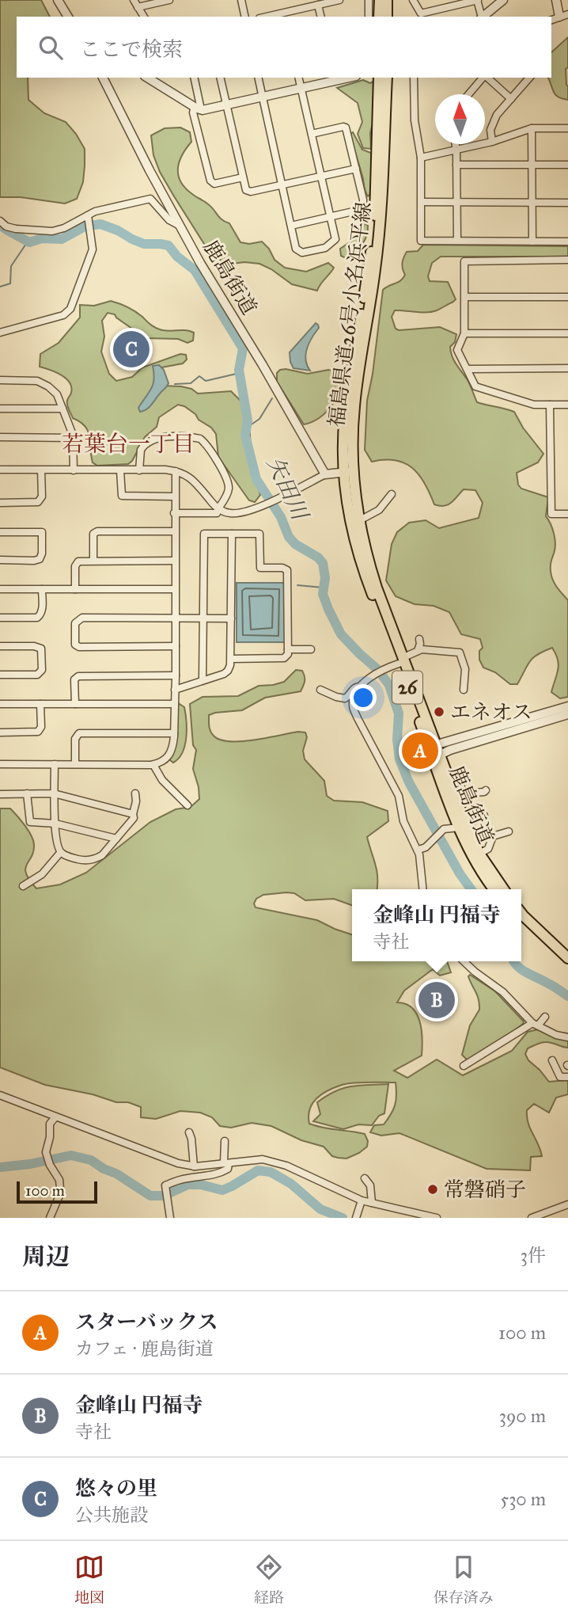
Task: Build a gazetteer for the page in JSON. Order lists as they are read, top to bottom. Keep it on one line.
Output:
{"streets":{"main road":["鹿島街道","福島県道26号小名浜平線","26"]},"crossings":[["鹿島街道","福島県道26号小名浜平線"],["鹿島街道","26"],["福島県道26号小名浜平線","26"]],"districts":["若葉台一丁目"],"water":["矢田川"],"places":["エネオス","常磐硝子"],"scale_bar":"100 m","north":"top","page":{"search":"ここで検索","pins":["C","A","B"],"popup":["金峰山 円福寺","寺社"],"scale":"100 m","heading":["周辺","3件"],"list":[{"mark":"A","name":"スターバックス","note":"カフェ · 鹿島街道","value":"100 m"},{"mark":"B","name":"金峰山 円福寺","note":"寺社","value":"390 m"},{"mark":"C","name":"悠々の里","note":"公共施設","value":"530 m"}],"nav":["地図","経路","保存済み"]}}
